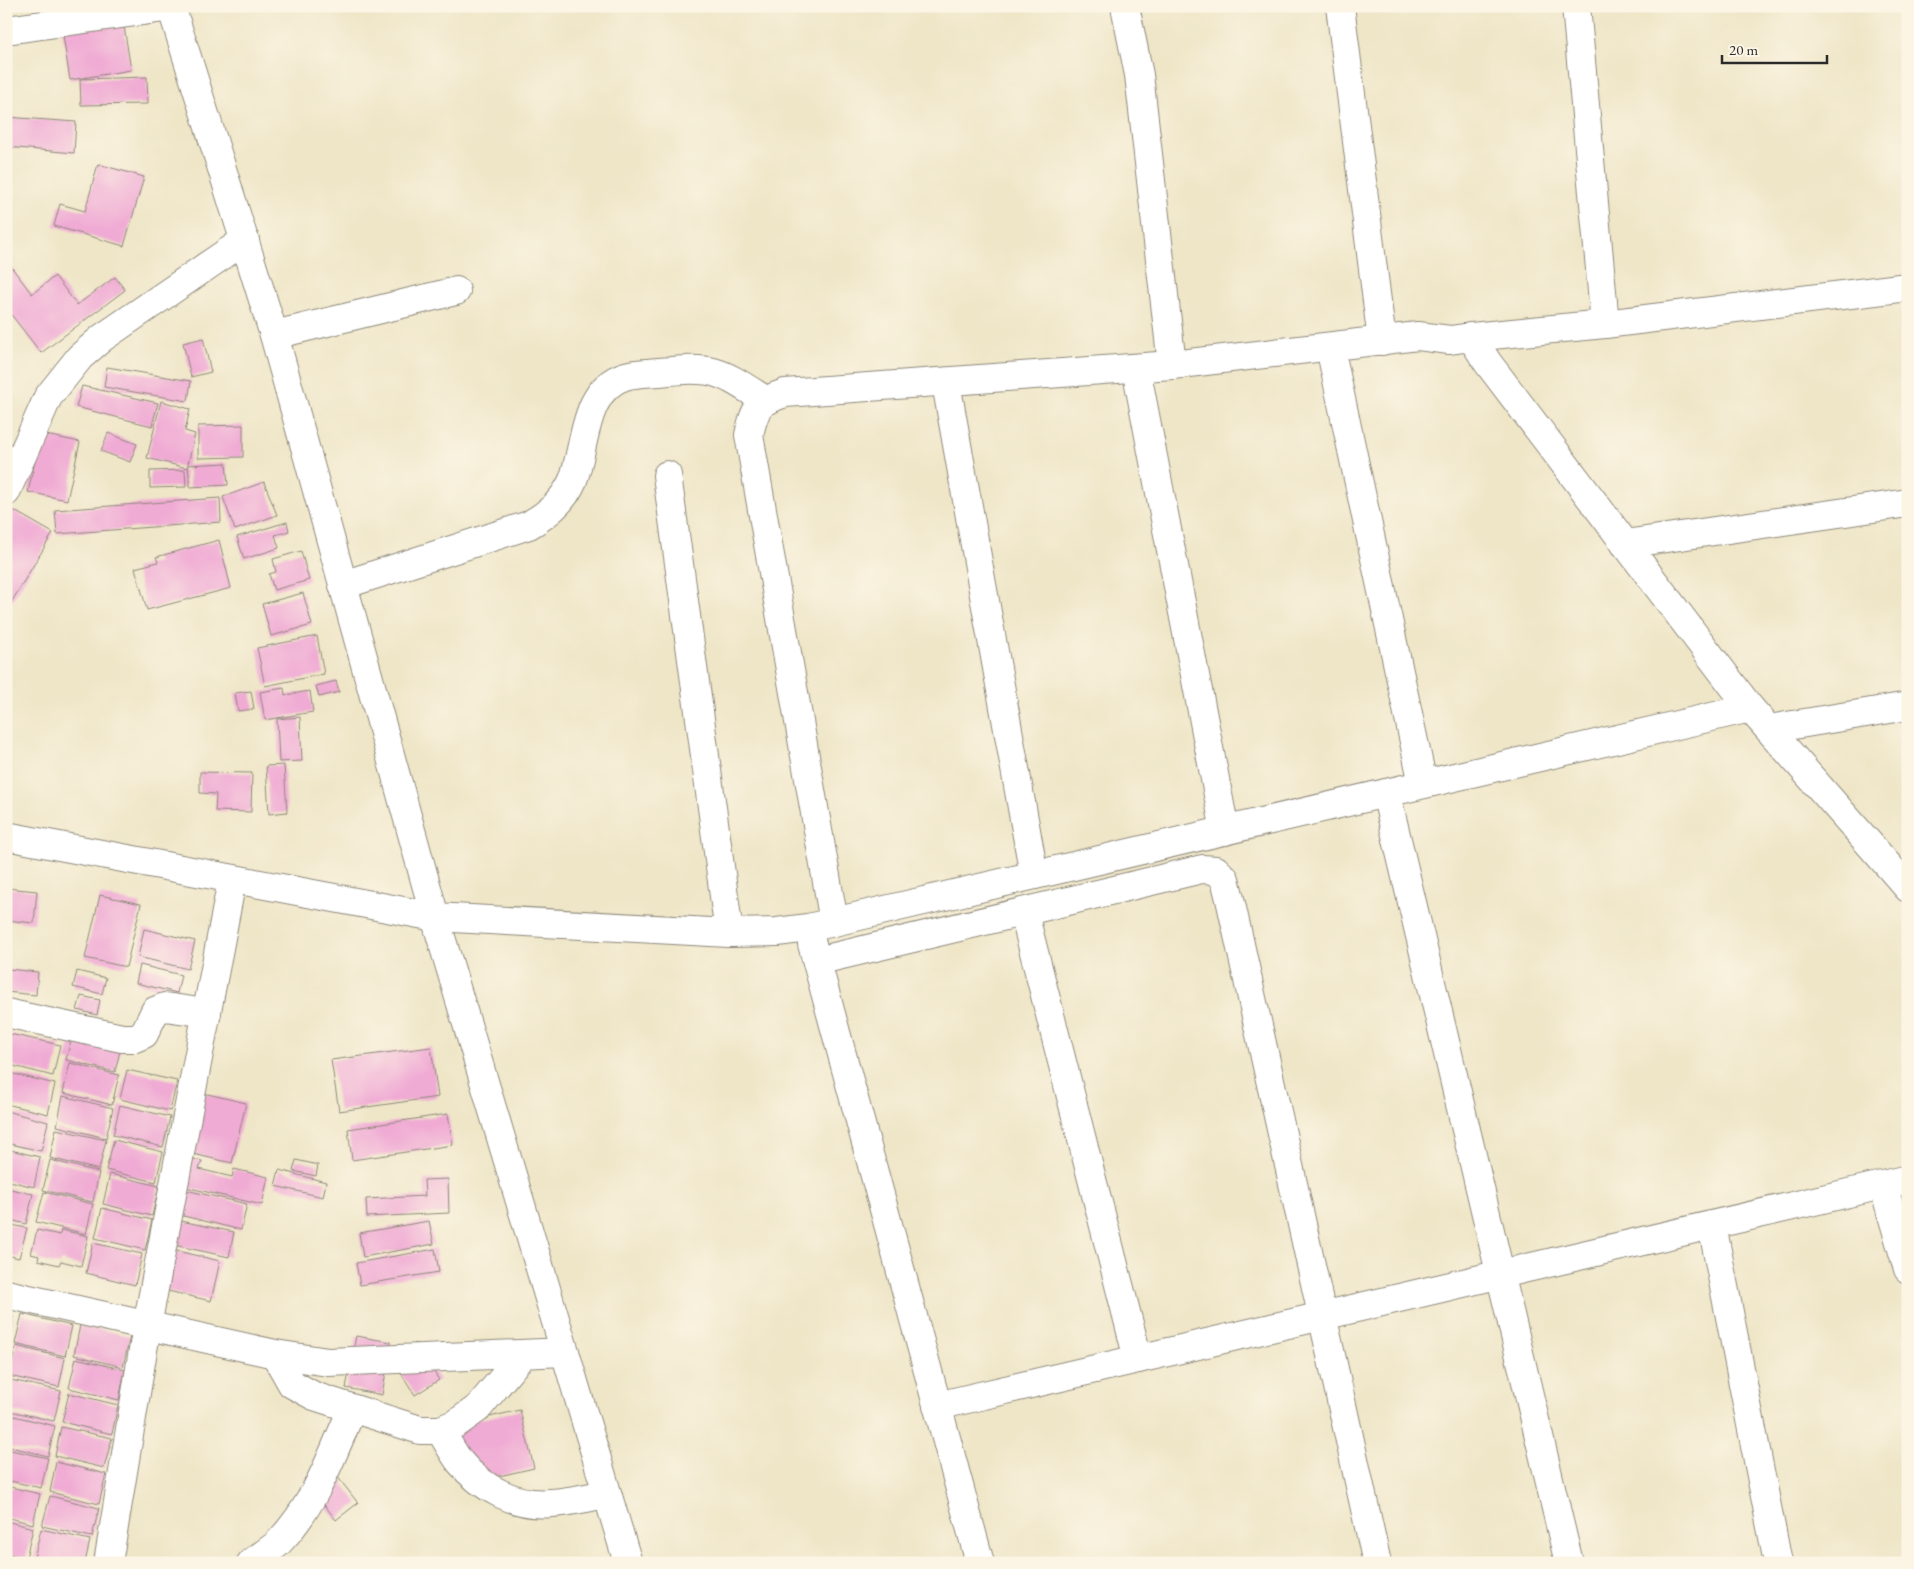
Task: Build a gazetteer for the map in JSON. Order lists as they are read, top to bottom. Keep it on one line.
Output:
{"scale_bar":"20 m"}
